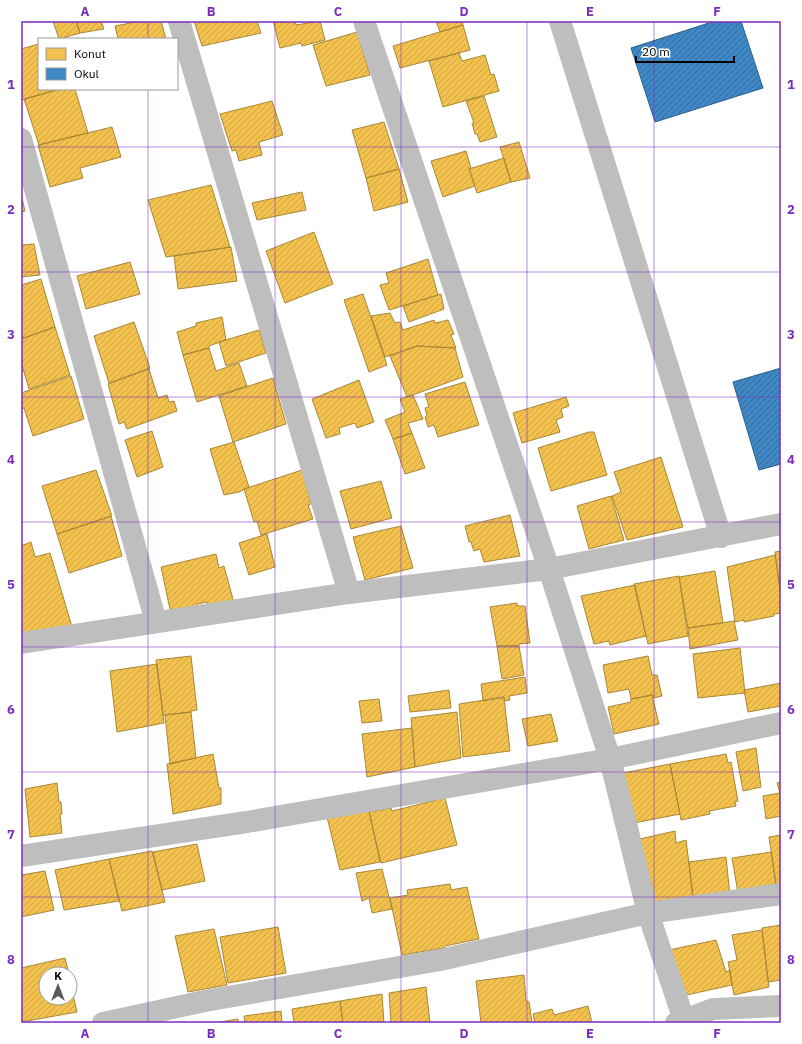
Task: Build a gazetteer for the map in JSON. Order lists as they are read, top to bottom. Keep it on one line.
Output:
{"legend":["Konut","Okul"],"scale_bar":"20 m","north":"top","grid":{"columns":["A","B","C","D","E","F"],"rows":["1","2","3","4","5","6","7","8"]}}
